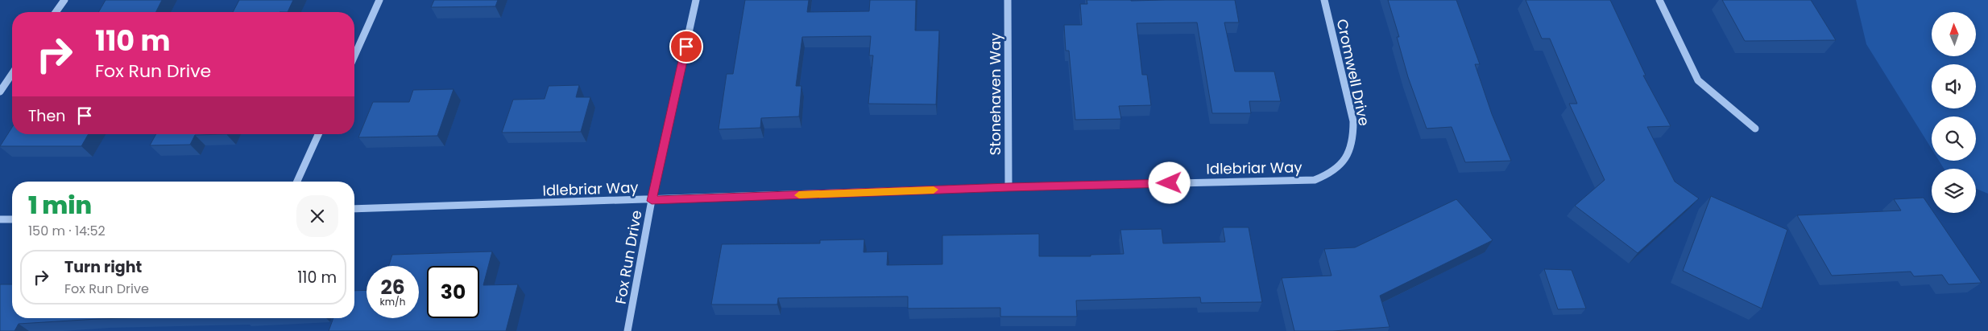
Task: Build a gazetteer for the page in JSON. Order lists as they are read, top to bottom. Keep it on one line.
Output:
{"streets":{"street":["Cromwell Drive","Stonehaven Way","Idlebriar Way","Fox Run Drive"]},"crossings":[["Cromwell Drive","Idlebriar Way"],["Stonehaven Way","Idlebriar Way"],["Idlebriar Way","Fox Run Drive"]],"north":"top","page":{"turn":["110 m","Fox Run Drive"],"then":"Then","heading":["1 min","150 m · 14:52"],"list":[{"name":"Turn right","note":"Fox Run Drive","value":"110 m"}],"speed":"26 km/h","limit":"30"}}
